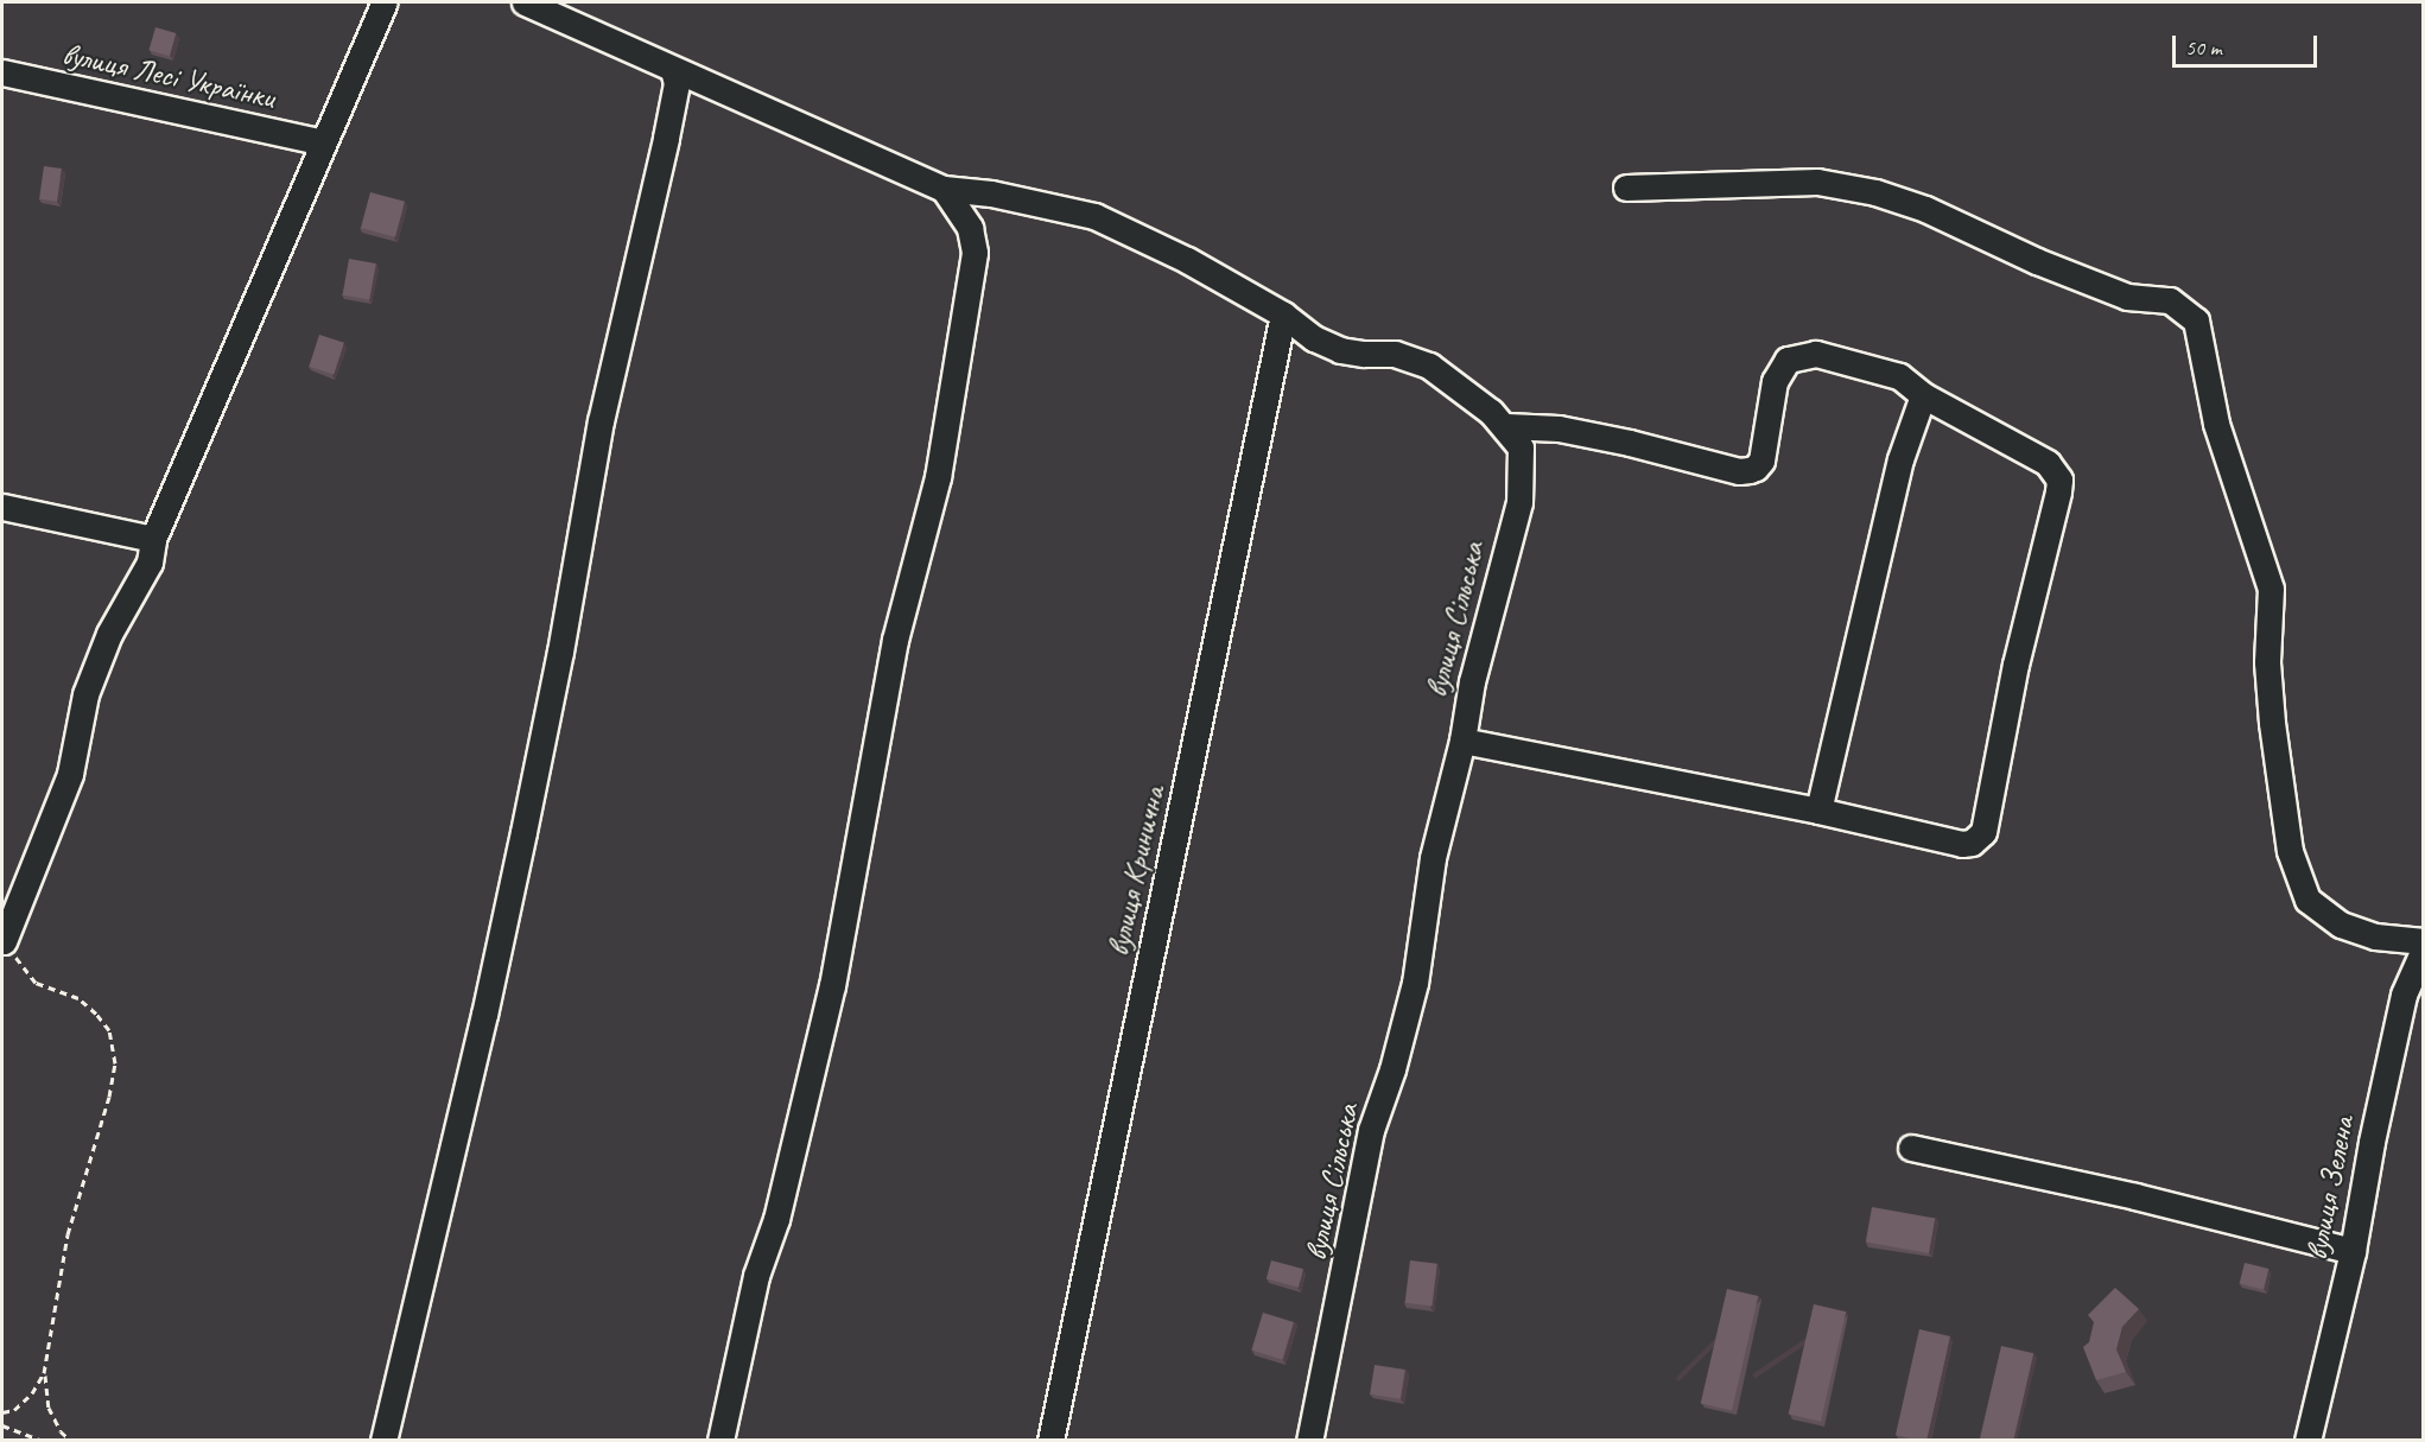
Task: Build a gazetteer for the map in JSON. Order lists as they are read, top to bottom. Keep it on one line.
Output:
{"streets":{"street":["вулиця Лесі Українки","вулиця Сільська","вулиця Кринична","вулиця Зелена"]},"crossings":[["вулиця Сільська","вулиця Кринична"]],"scale_bar":"50 m"}
